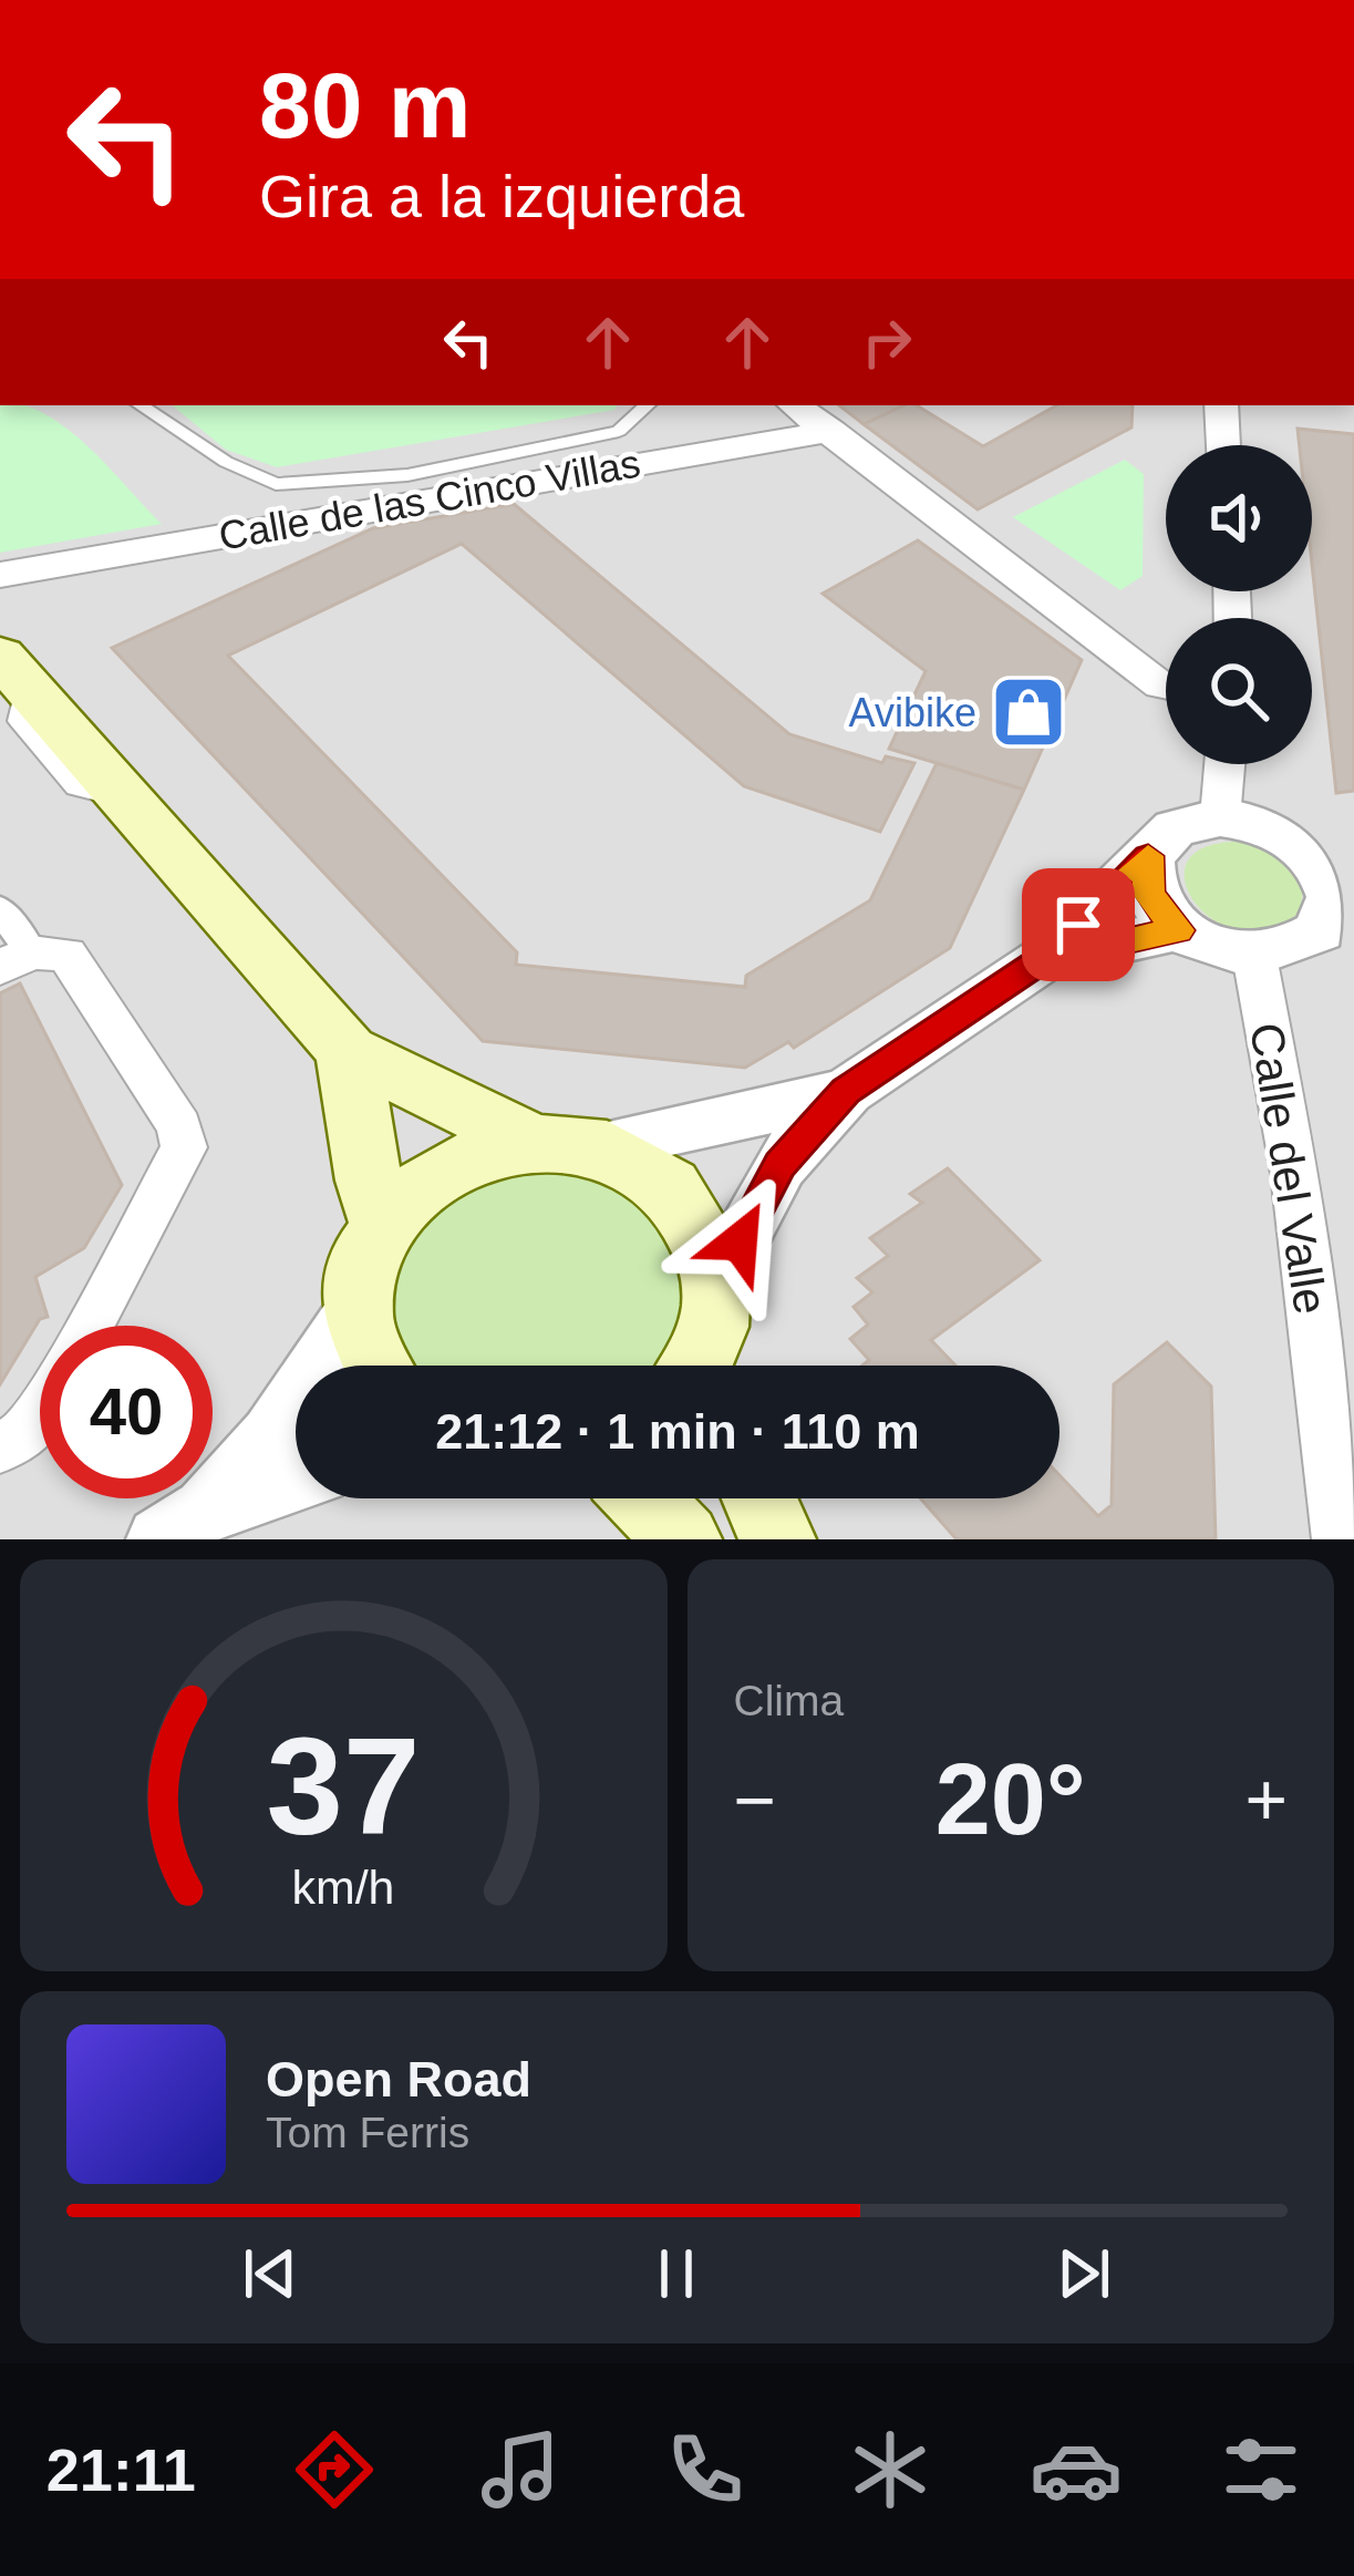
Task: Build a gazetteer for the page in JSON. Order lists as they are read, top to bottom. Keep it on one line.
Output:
{"streets":{"street":["Calle de las Cinco Villas","Calle del Valle"]},"places":{"shop":["Avibike"]},"page":{"turn":["80 m","Gira a la izquierda"],"limit":"40","trip":"21:12 · 1 min · 110 m","tile":"Clima","heat":["−","20°","+"],"song":["Open Road","Tom Ferris"],"tabs":"21:11","gauge":["37","km/h"]}}
